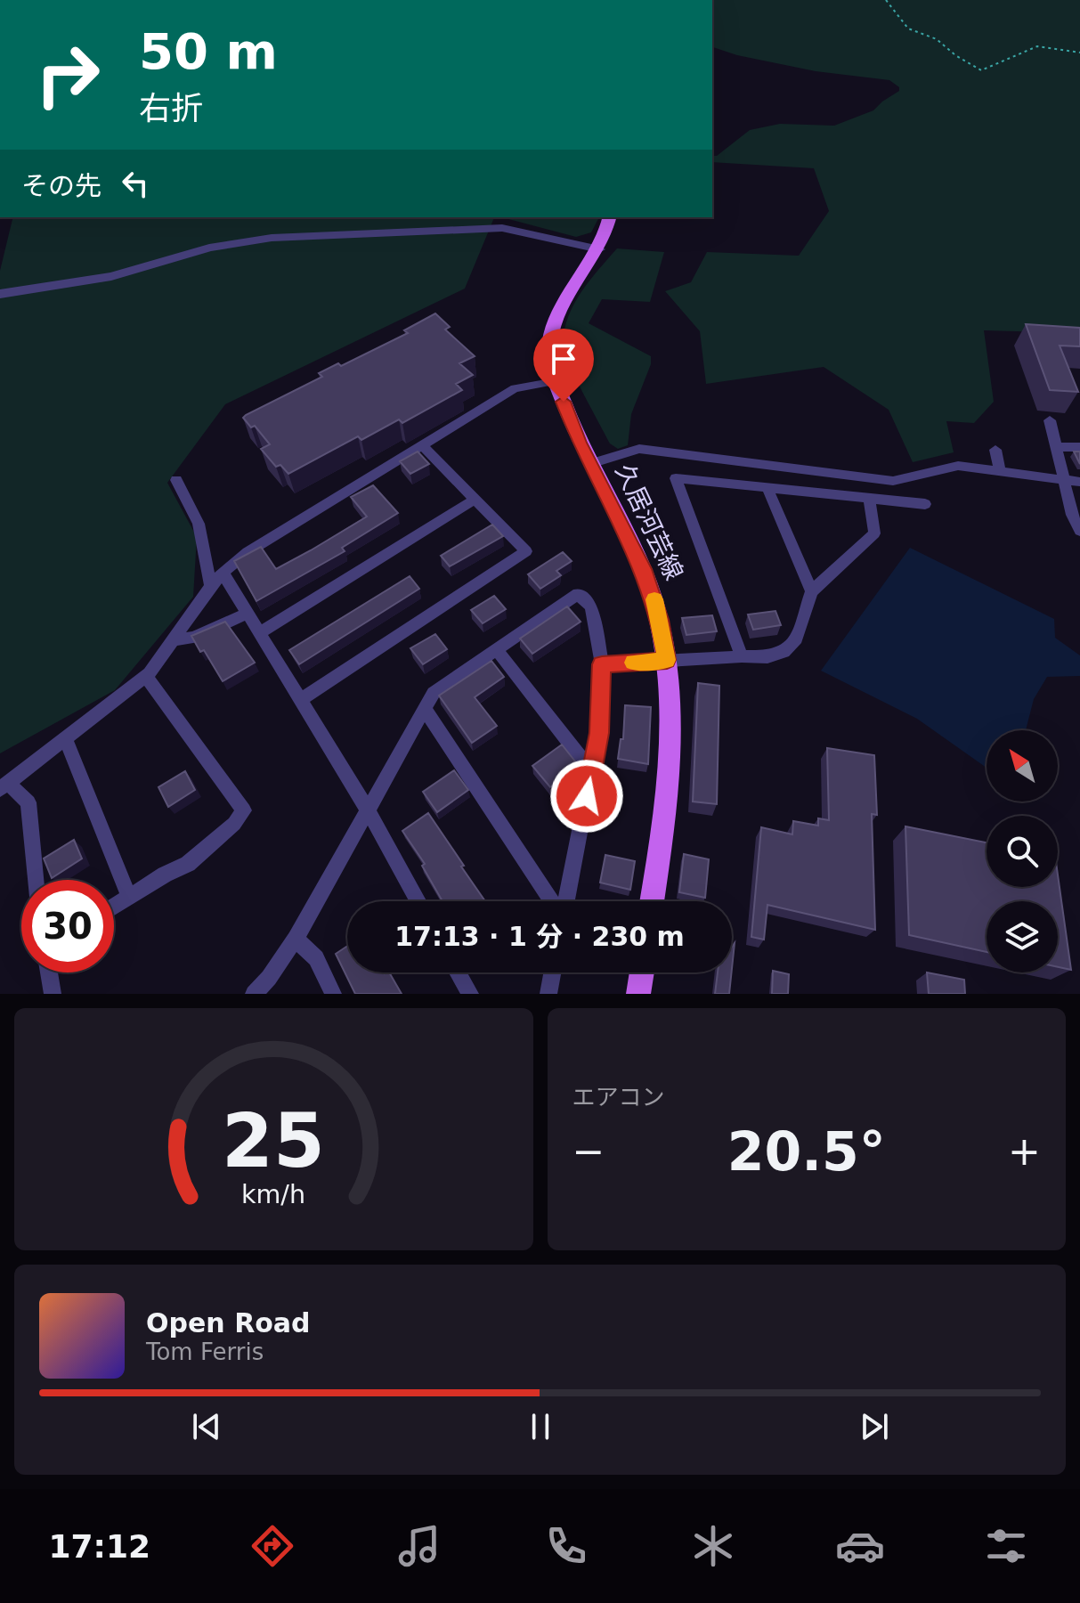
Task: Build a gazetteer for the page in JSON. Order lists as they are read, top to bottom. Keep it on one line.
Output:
{"streets":{"main road":["久居河芸線"]},"north":"top left","page":{"turn":["50 m","右折"],"then":"その先","limit":"30","trip":"17:13 · 1 分 · 230 m","tile":"エアコン","heat":["−","20.5°","+"],"song":["Open Road","Tom Ferris"],"tabs":"17:12","gauge":["25","km/h"]}}
